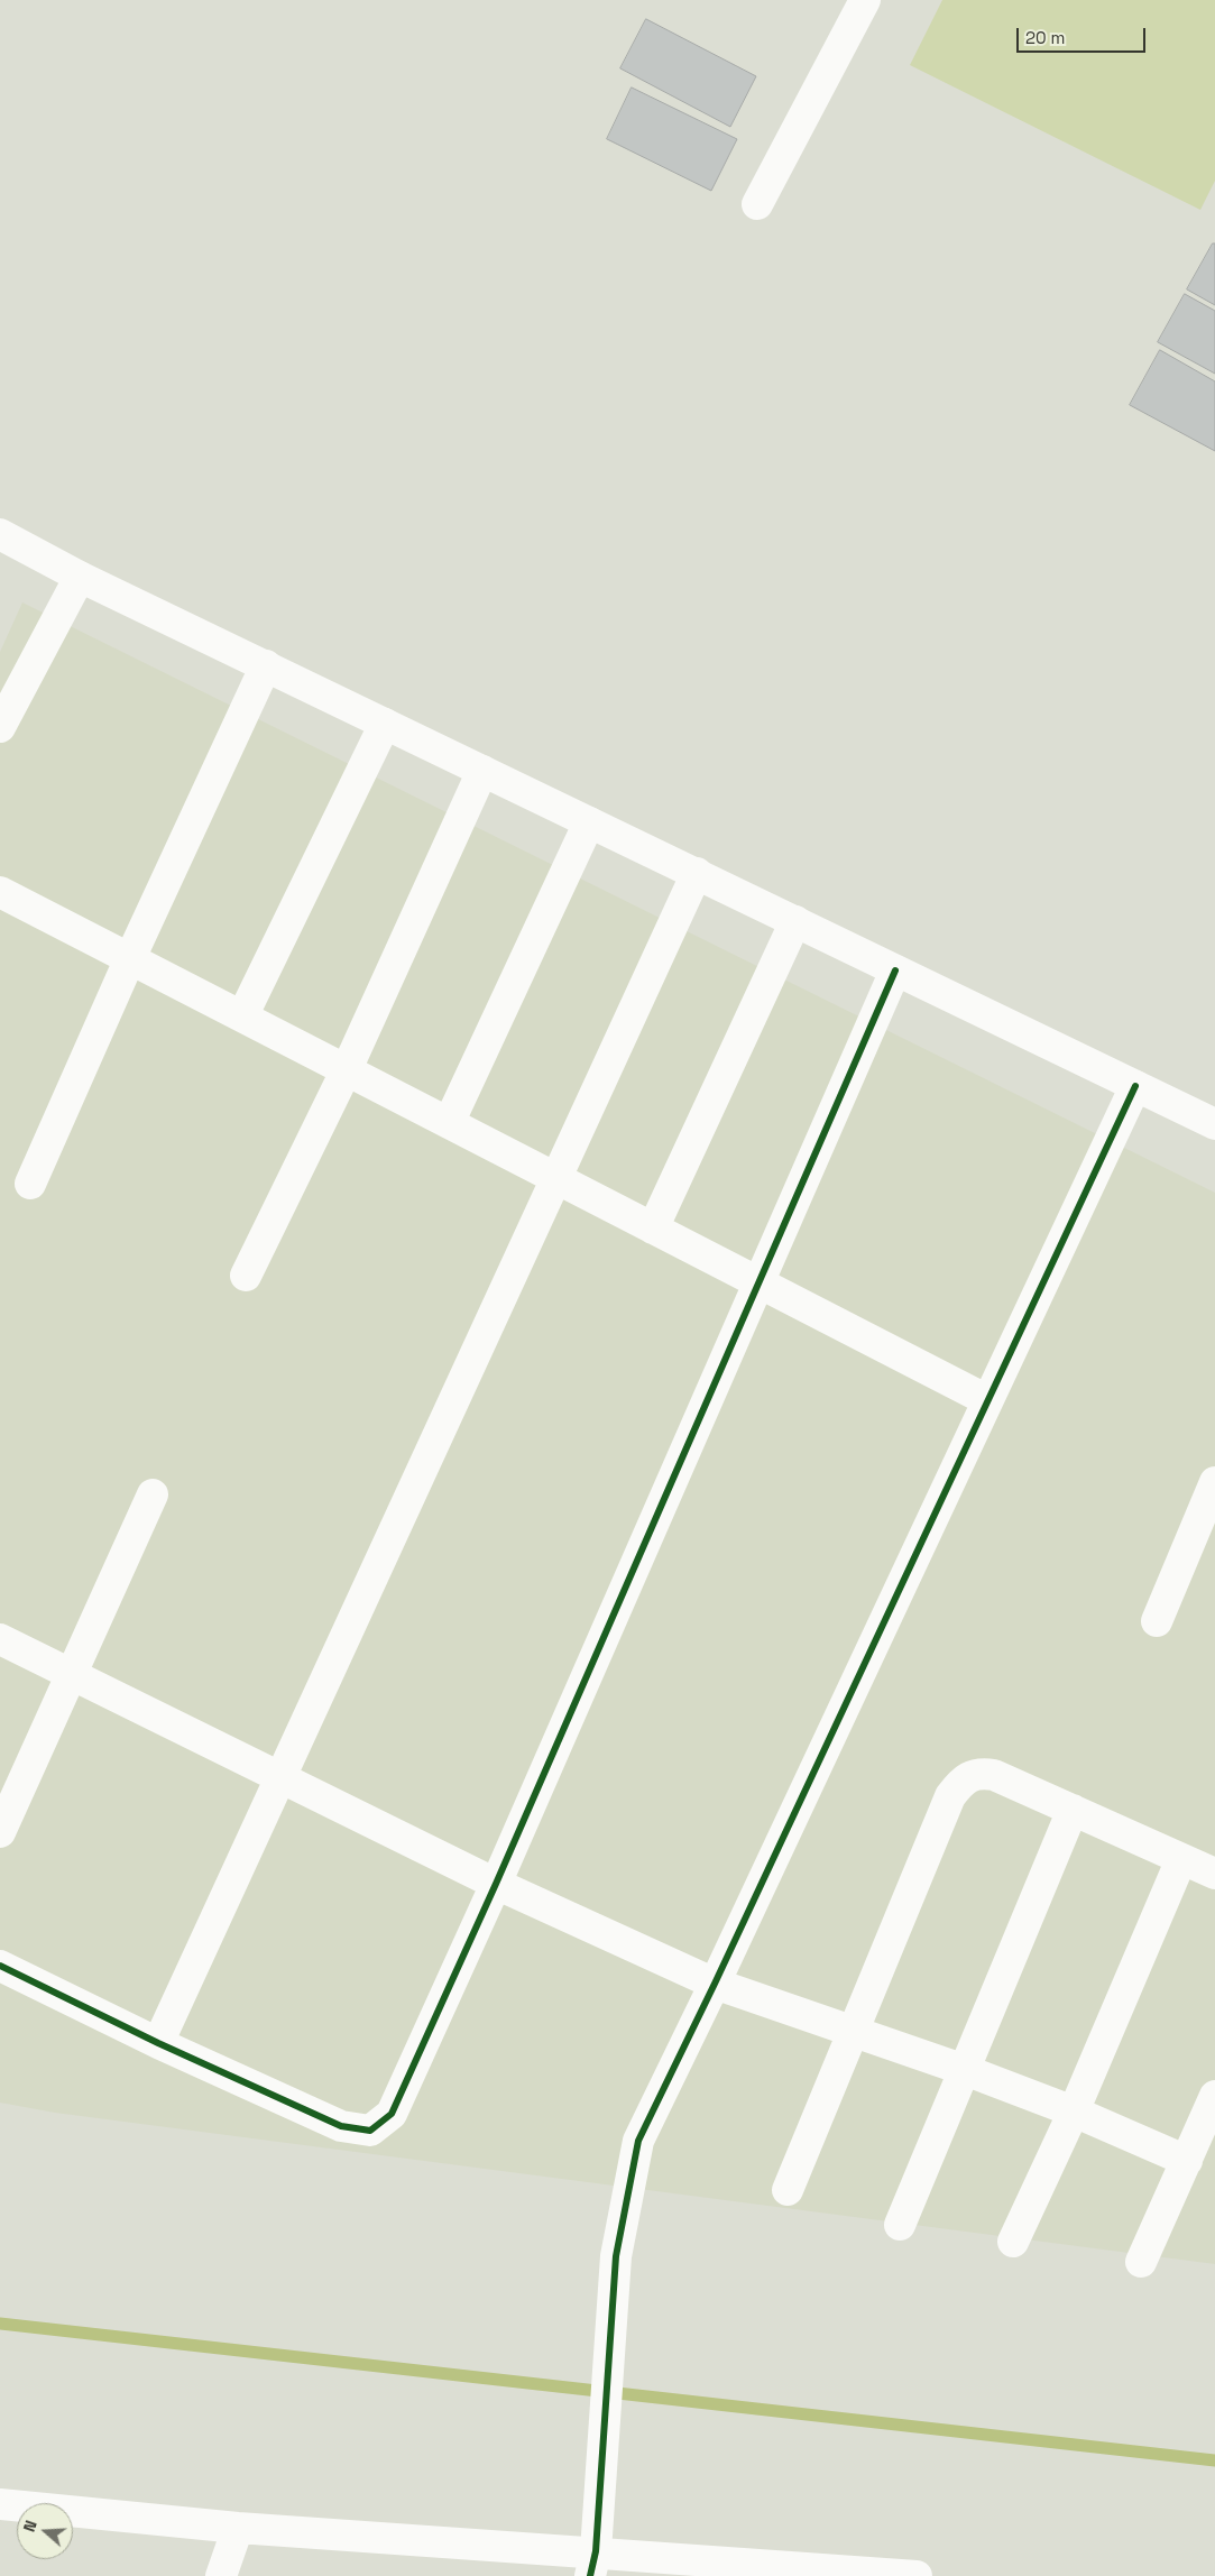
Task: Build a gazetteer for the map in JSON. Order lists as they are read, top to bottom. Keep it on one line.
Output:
{"scale_bar":"20 m","north":"left"}
